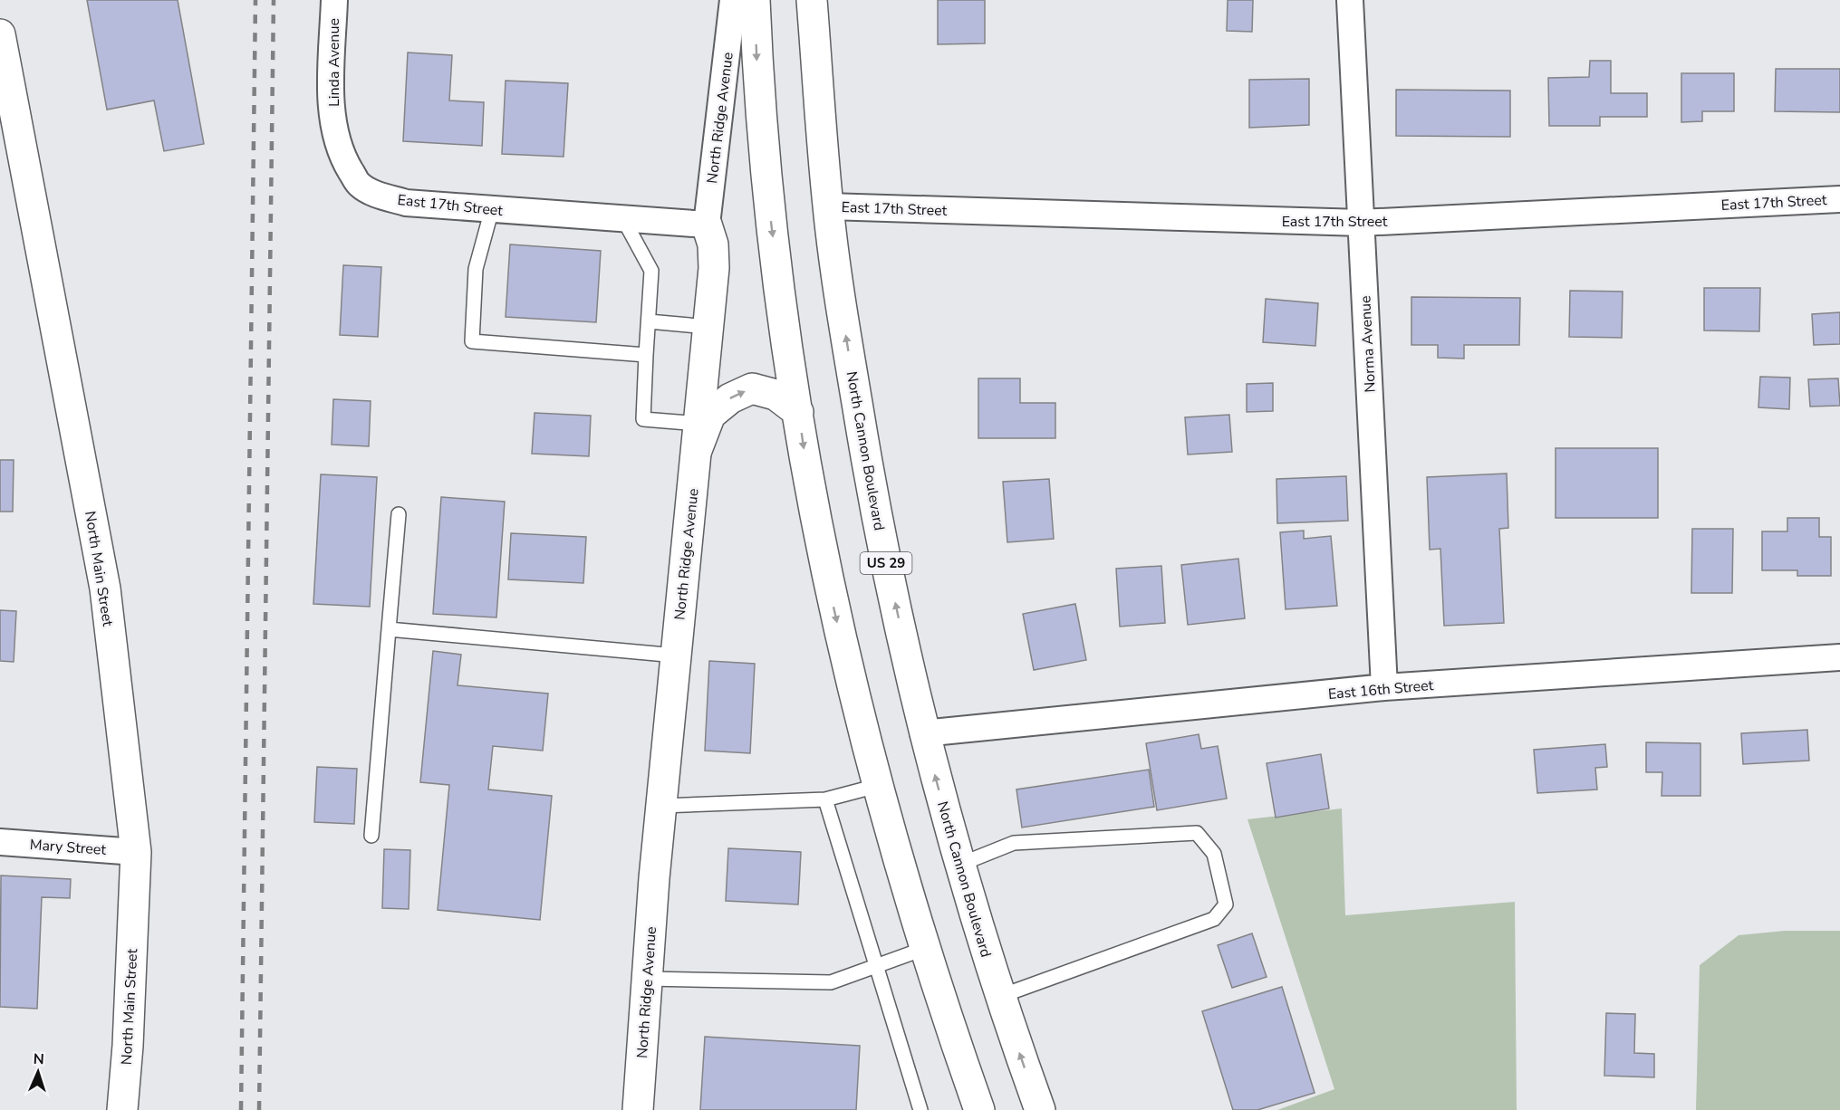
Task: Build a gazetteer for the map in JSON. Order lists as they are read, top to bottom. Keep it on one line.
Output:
{"streets":{"main road":["North Ridge Avenue","North Cannon Boulevard","US 29","North Main Street"],"street":["Linda Avenue","East 17th Street","Norma Avenue","East 16th Street","Mary Street"]},"crossings":[["Linda Avenue","East 17th Street"],["North Ridge Avenue","East 17th Street"],["East 17th Street","Norma Avenue"],["East 17th Street","North Cannon Boulevard"],["Norma Avenue","East 16th Street"],["North Cannon Boulevard","East 16th Street"],["North Main Street","Mary Street"]],"north":"top"}
